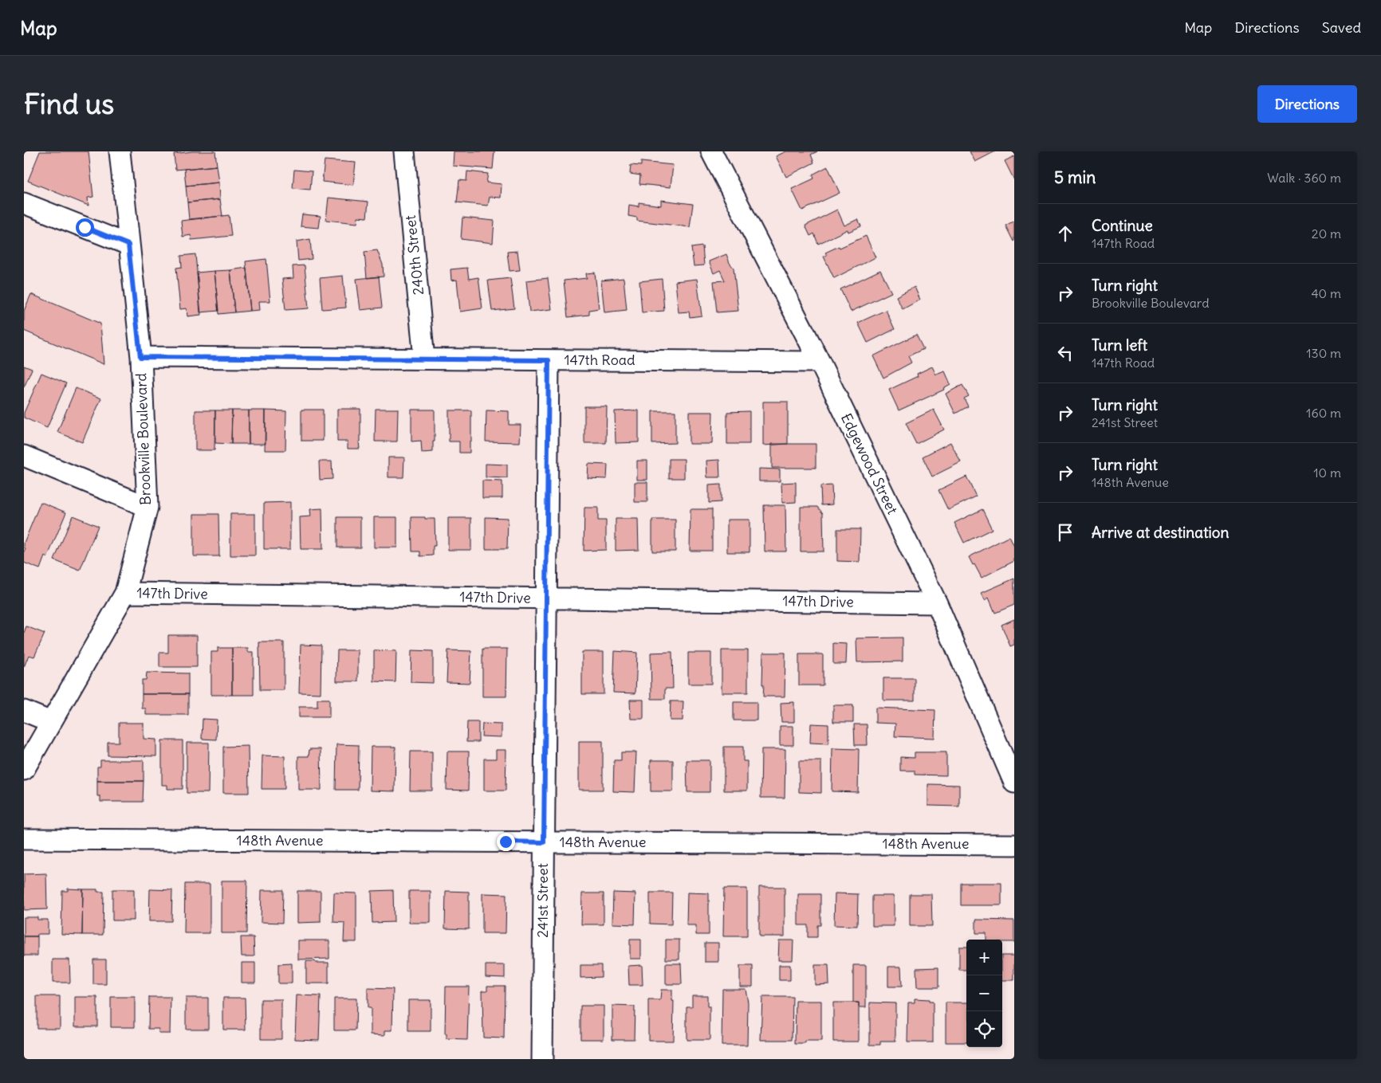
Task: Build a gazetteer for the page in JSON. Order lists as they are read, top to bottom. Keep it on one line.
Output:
{"streets":{"street":["240th Street","147th Road","Brookville Boulevard","Edgewood Street","147th Drive","148th Avenue","241st Street"]},"crossings":[["240th Street","147th Road"],["147th Road","Brookville Boulevard"],["147th Road","Edgewood Street"],["147th Road","241st Street"],["Brookville Boulevard","147th Drive"],["Edgewood Street","147th Drive"],["147th Drive","241st Street"],["148th Avenue","241st Street"]],"page":{"header":"Map","nav":["Map","Directions","Saved"],"buttons":"Directions","title":"Find us","heading":["5 min","Walk · 360 m"],"list":[["Continue","147th Road","20 m"],["Turn right","Brookville Boulevard","40 m"],["Turn left","147th Road","130 m"],["Turn right","241st Street","160 m"],["Turn right","148th Avenue","10 m"],"Arrive at destination"],"map_buttons":["+","−"]}}
